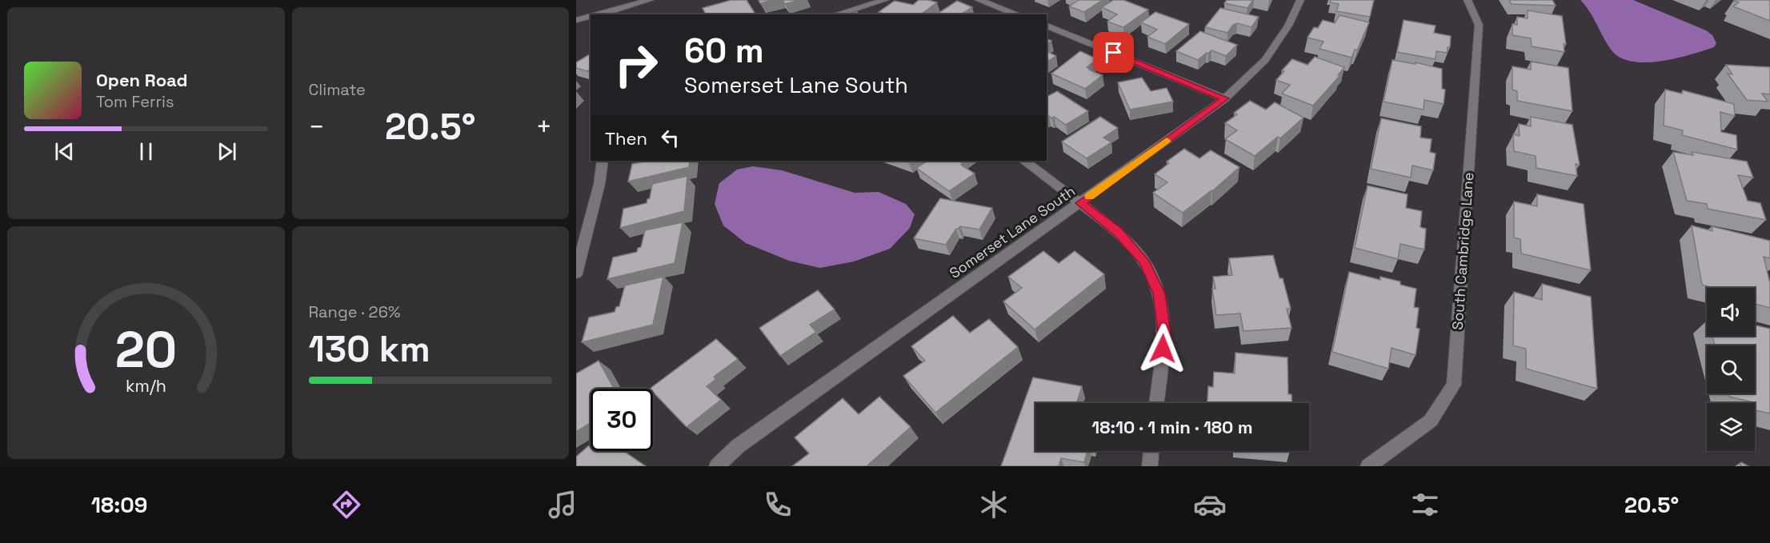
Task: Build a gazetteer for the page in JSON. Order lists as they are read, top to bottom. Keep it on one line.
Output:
{"streets":{"street":["Somerset Lane South","South Cambridge Lane"]},"page":{"tile":["Climate",["Range · 26%","130 km"]],"turn":["60 m","Somerset Lane South"],"song":["Open Road","Tom Ferris"],"heat":["−","20.5°","+"],"then":"Then","limit":"30","trip":"18:10 · 1 min · 180 m","tabs":["18:09","20.5°"],"gauge":["20","km/h"]}}
